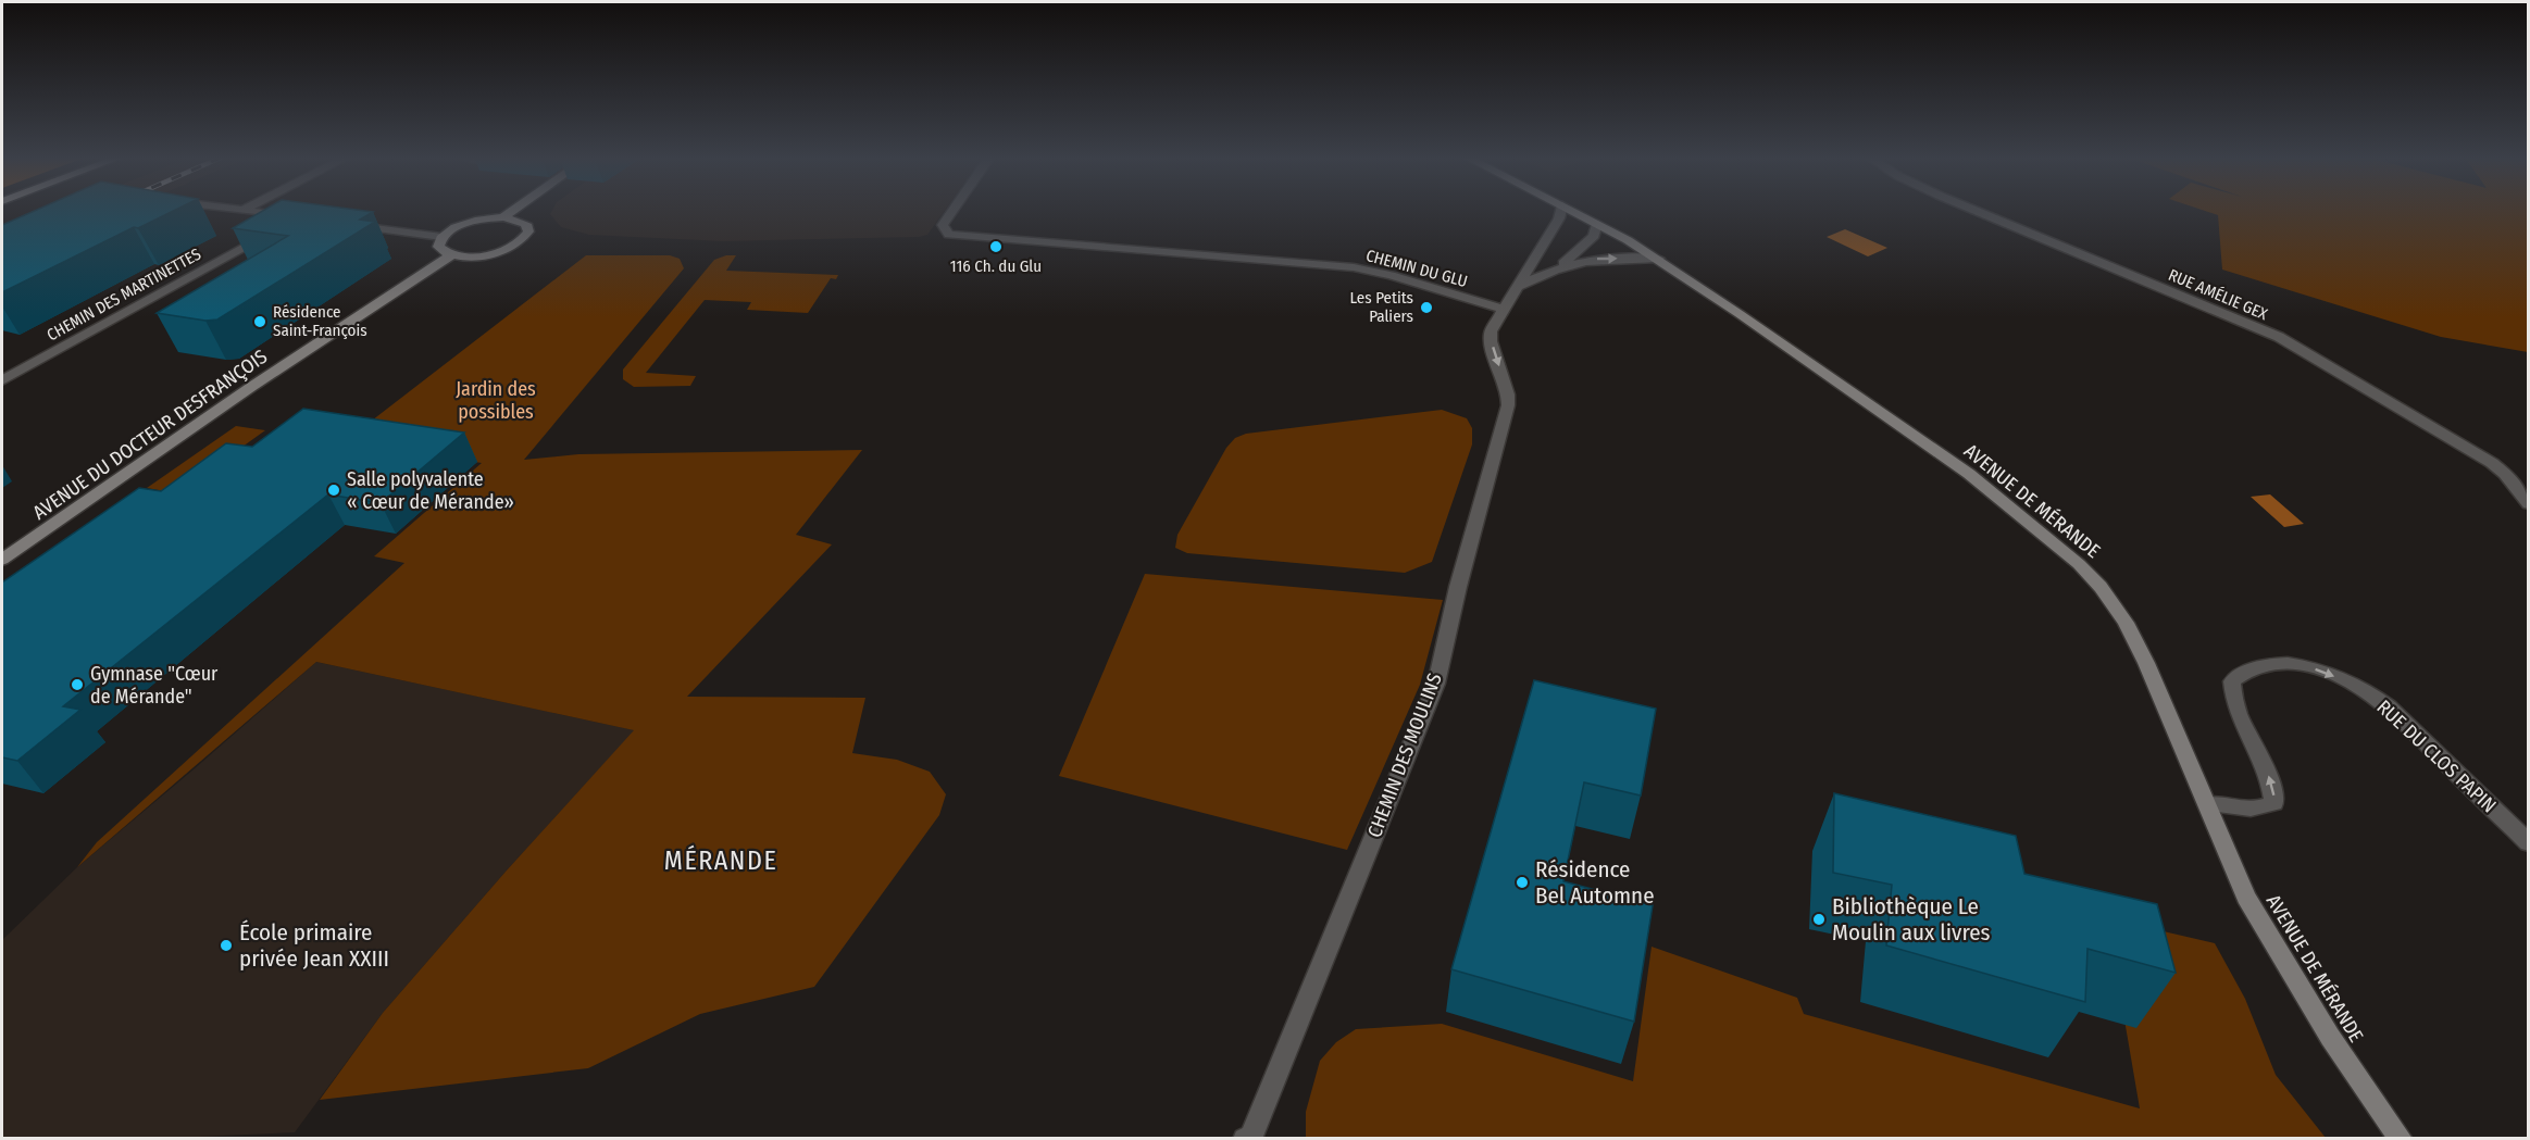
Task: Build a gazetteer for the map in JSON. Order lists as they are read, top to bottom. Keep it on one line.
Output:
{"streets":{"main road":["AVENUE DU DOCTEUR DESFRANÇOIS","AVENUE DE MÉRANDE"],"street":["CHEMIN DU GLU","CHEMIN DES MARTINETTES","RUE AMÉLIE GEX","CHEMIN DES MOULINS","RUE DU CLOS PAPIN"]},"crossings":[["CHEMIN DU GLU","CHEMIN DES MOULINS"],["AVENUE DE MÉRANDE","CHEMIN DES MOULINS"],["AVENUE DE MÉRANDE","RUE DU CLOS PAPIN"]],"one_way":["CHEMIN DES MOULINS"],"districts":["MÉRANDE"],"parks":["Jardin des possibles"],"places":["116 Ch. du Glu","Les Petits Paliers","Résidence Saint-François","Salle polyvalente « Cœur de Mérande»","Gymnase \"Cœur de Mérande\"","Résidence Bel Automne","Bibliothèque Le Moulin aux livres","École primaire privée Jean XXIII"]}
